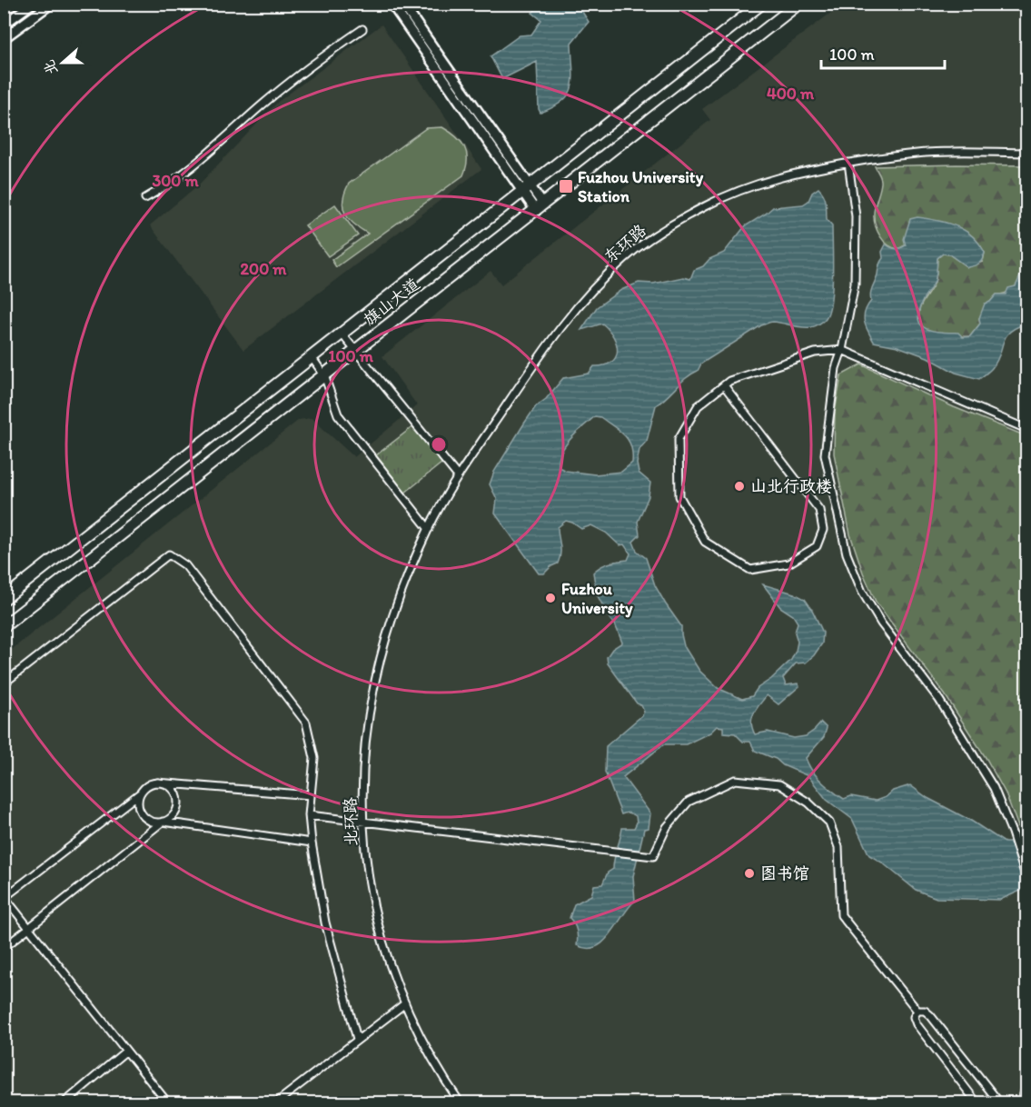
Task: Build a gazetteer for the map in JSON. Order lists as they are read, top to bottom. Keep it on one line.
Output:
{"streets":{"highway":["旗山大道"],"street":["东环路","北环路"]},"crossings":[["东环路","北环路"]],"places":{"transit":["Fuzhou University Station"],"other":["山北行政楼","Fuzhou University","图书馆"]},"scale_bar":"100 m","north":"left","rings":["400 m","300 m","200 m","100 m"]}
